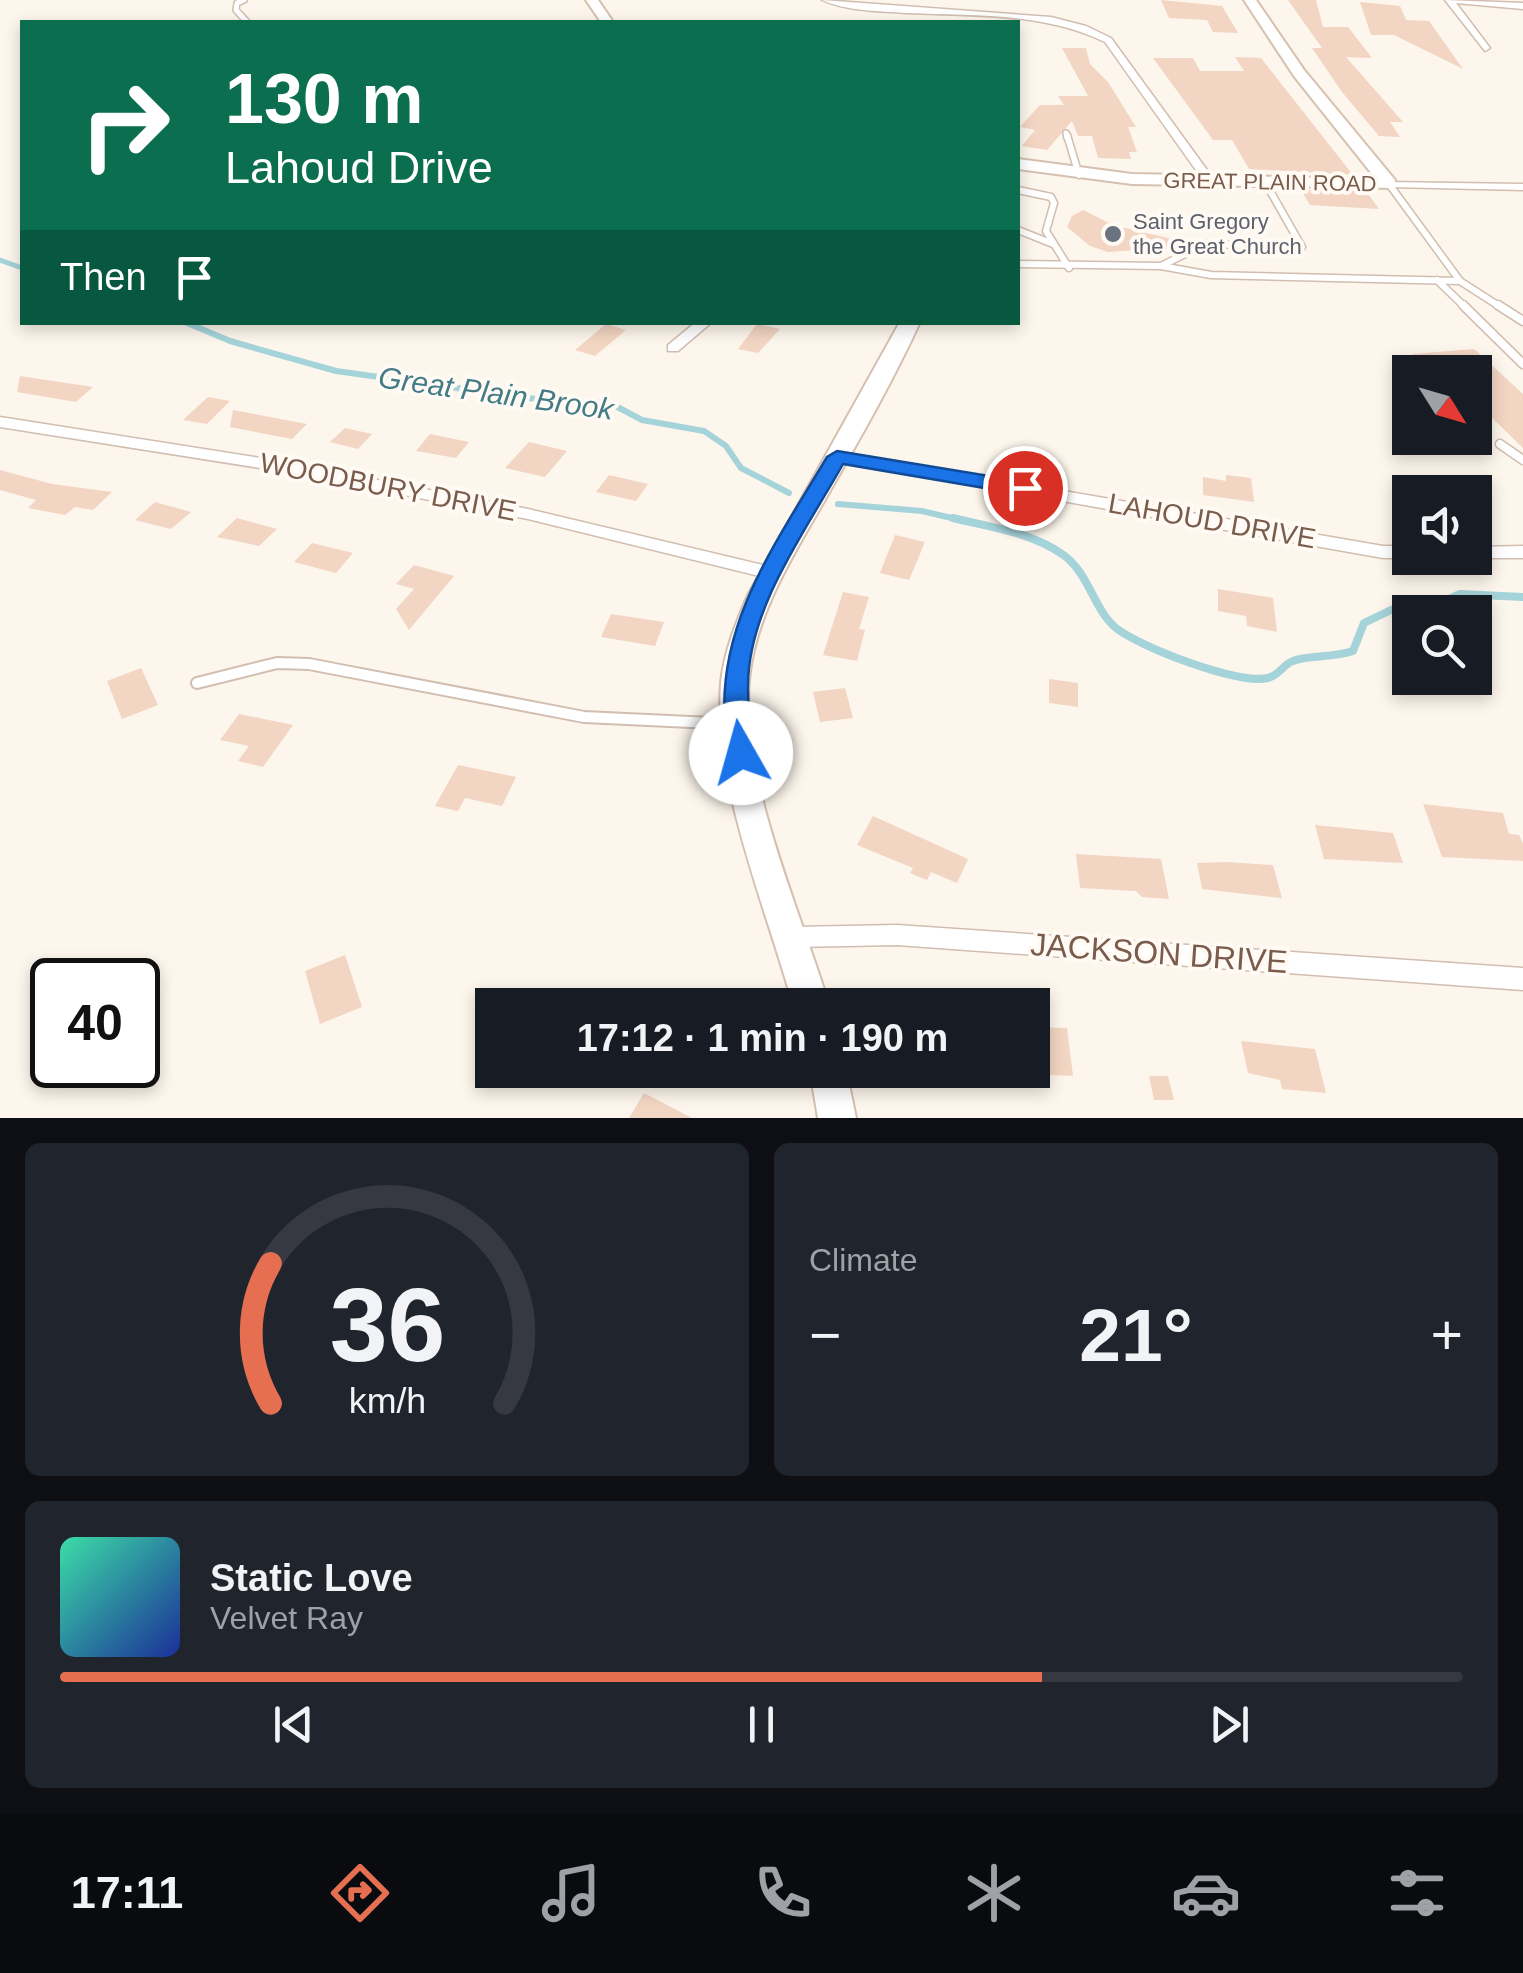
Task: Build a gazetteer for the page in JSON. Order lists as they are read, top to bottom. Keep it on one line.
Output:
{"streets":{"street":["GREAT PLAIN ROAD","WOODBURY DRIVE","LAHOUD DRIVE","JACKSON DRIVE"]},"water":["Great Plain Brook"],"places":["Saint Gregory the Great Church"],"north":"bottom right","page":{"turn":["130 m","Lahoud Drive"],"then":"Then","limit":"40","trip":"17:12 · 1 min · 190 m","tile":"Climate","heat":["−","21°","+"],"song":["Static Love","Velvet Ray"],"tabs":"17:11","gauge":["36","km/h"]}}
